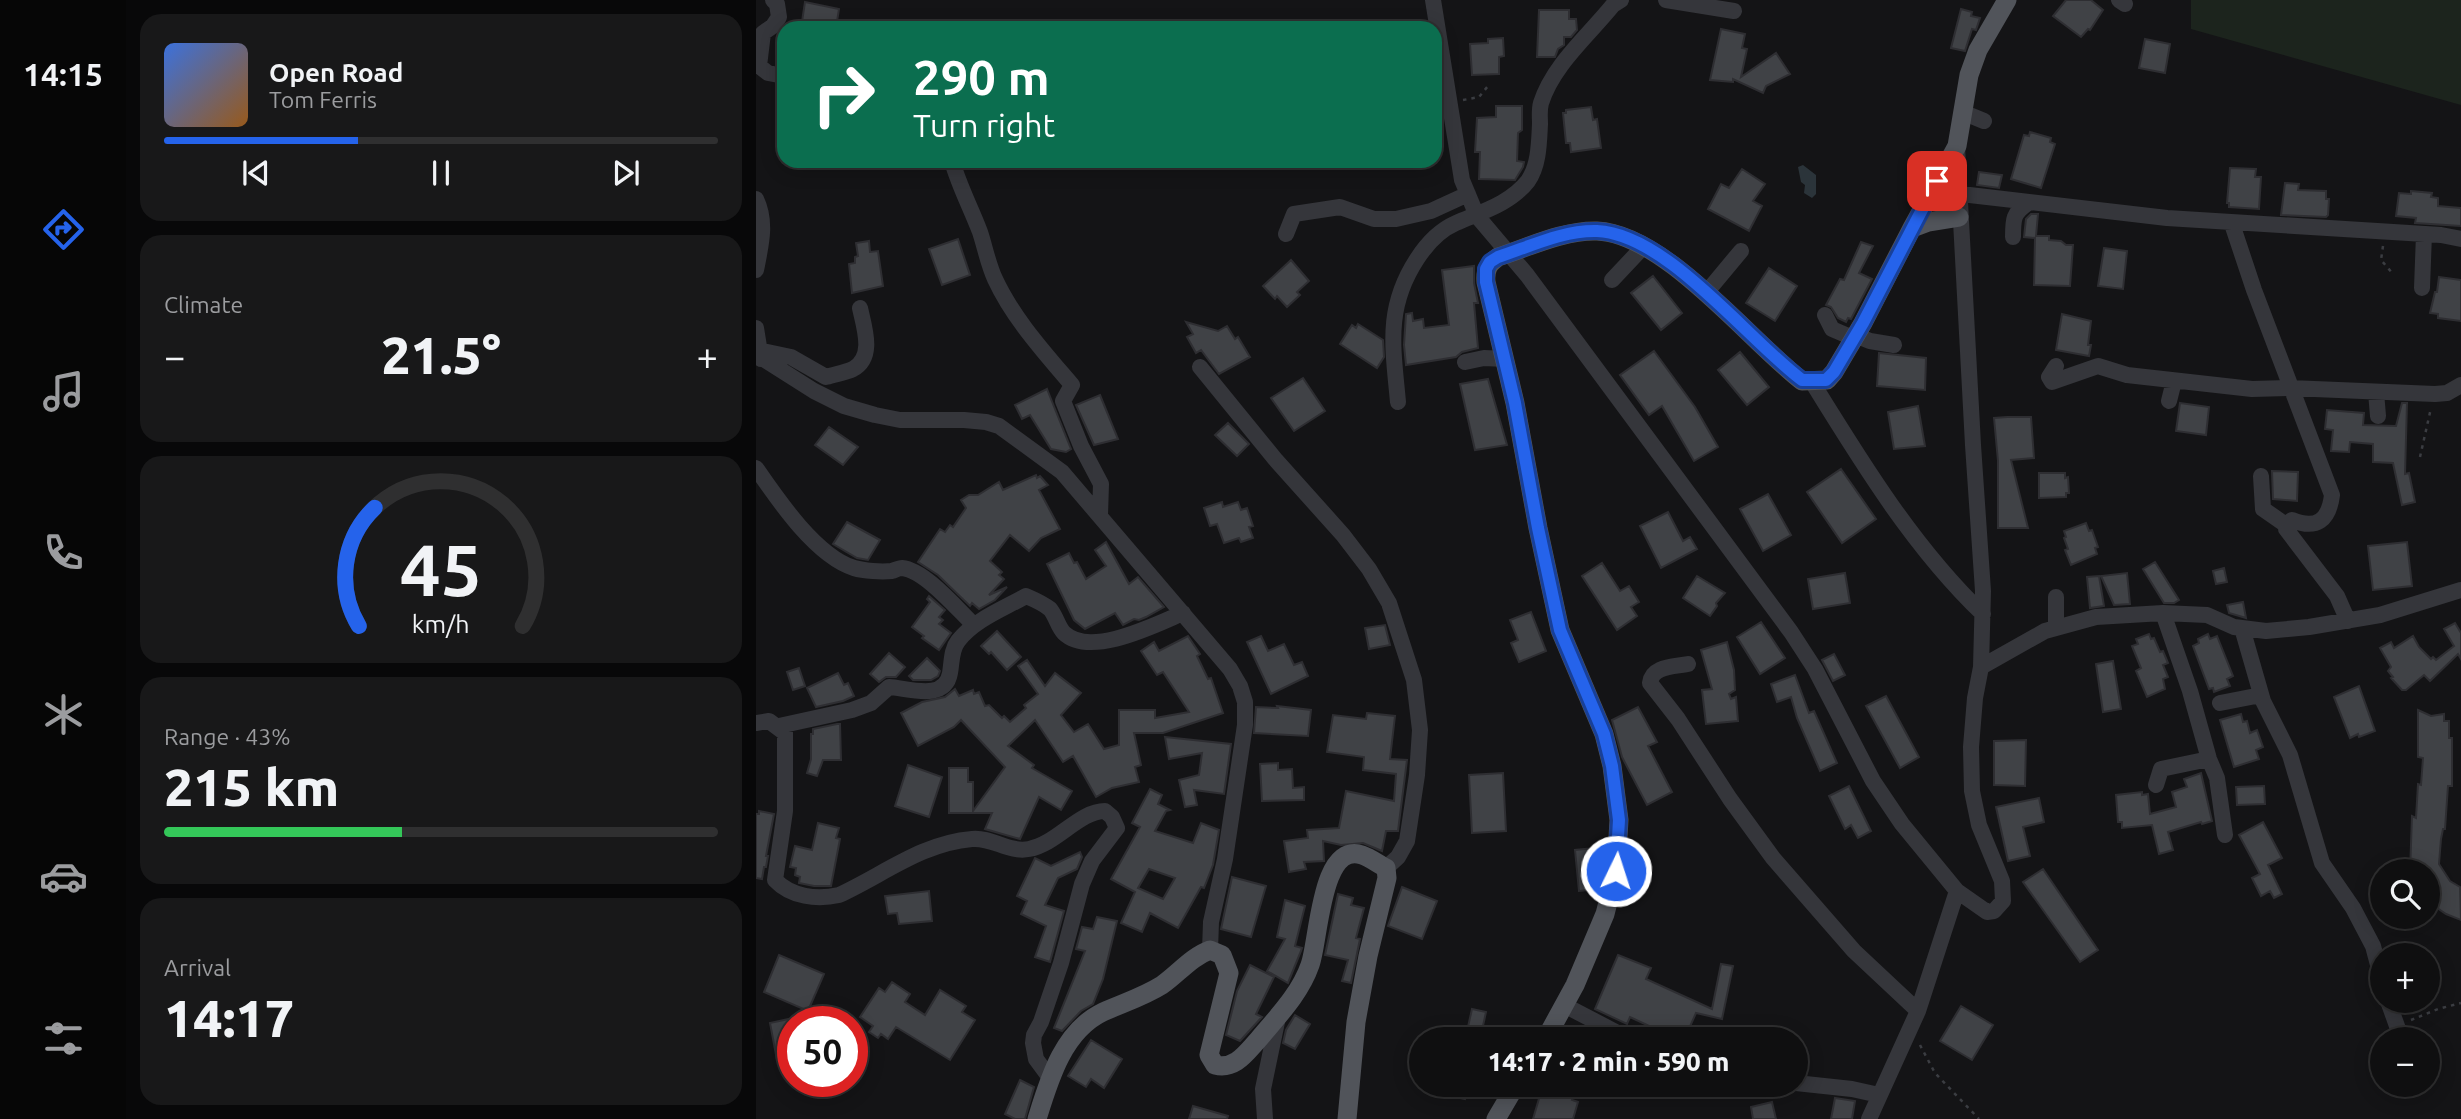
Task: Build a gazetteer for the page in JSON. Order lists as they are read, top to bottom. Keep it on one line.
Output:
{"page":{"tabs":"14:15","turn":["290 m","Turn right"],"song":["Open Road","Tom Ferris"],"tile":["Climate",["Range · 43%","215 km"],["Arrival","14:17"]],"heat":["−","21.5°","+"],"map_buttons":["+","−"],"limit":"50","trip":"14:17 · 2 min · 590 m","gauge":["45","km/h"]}}
